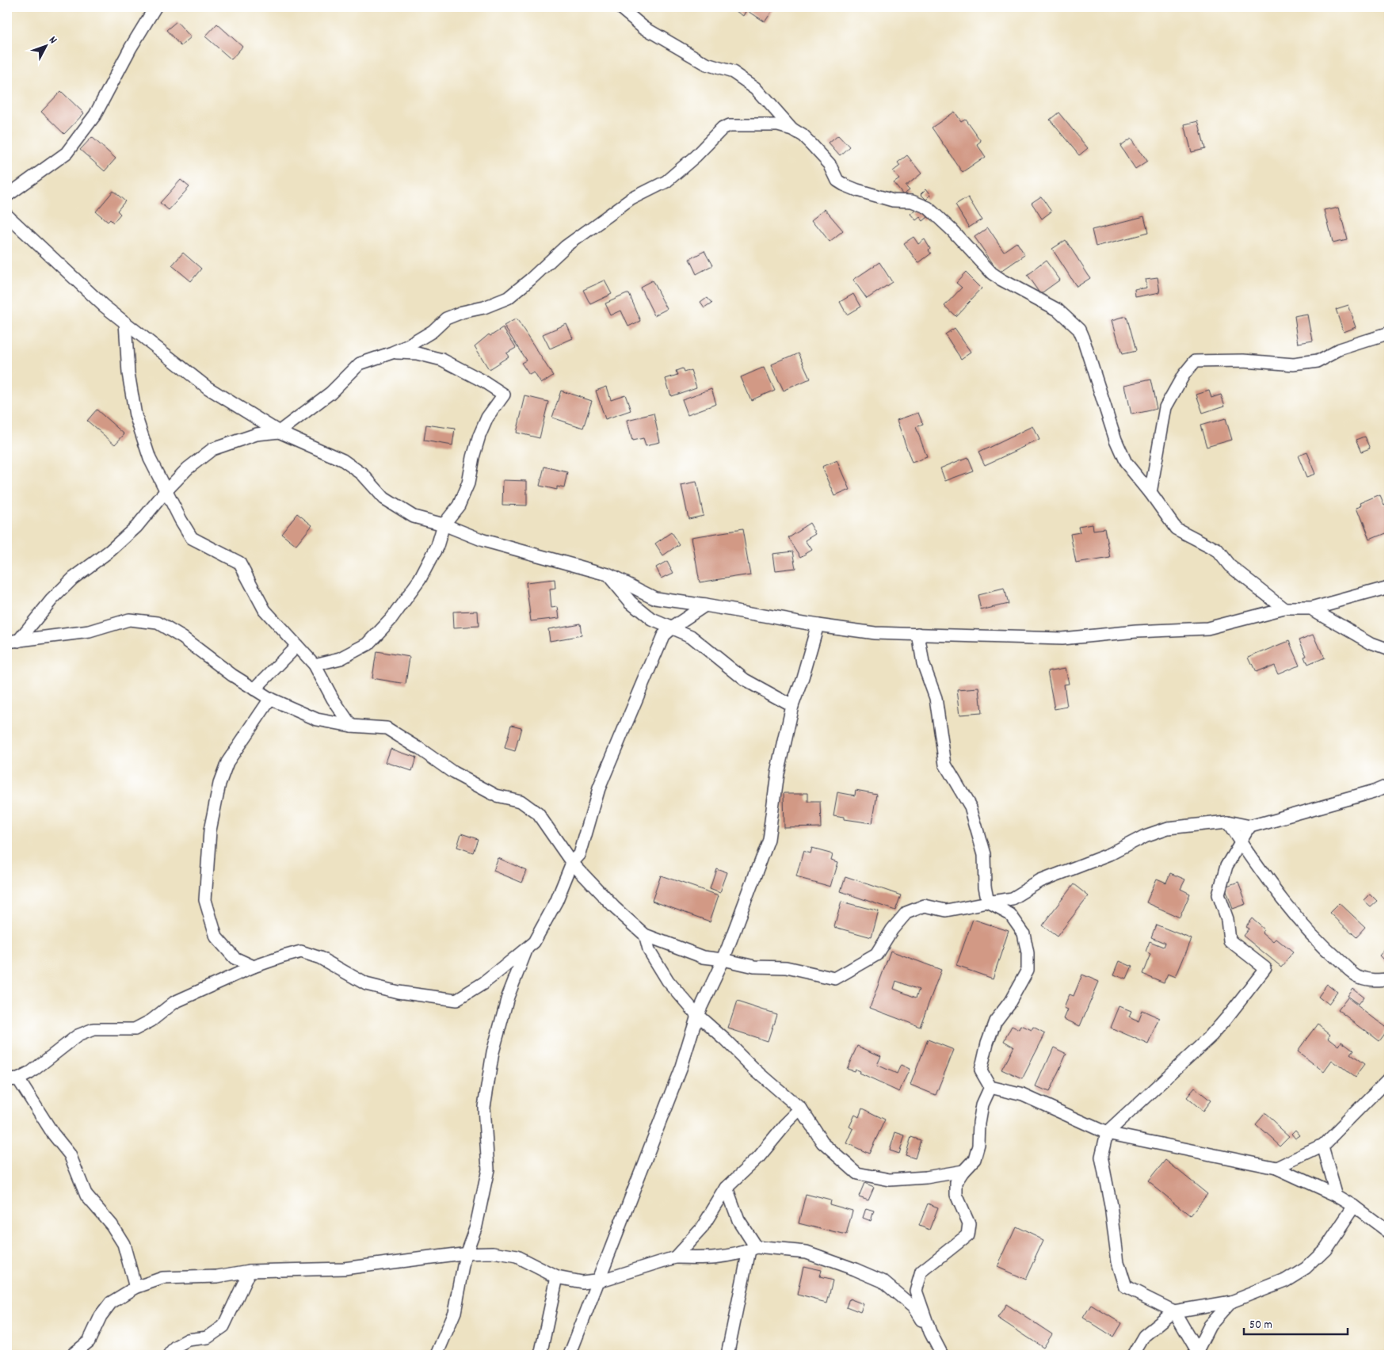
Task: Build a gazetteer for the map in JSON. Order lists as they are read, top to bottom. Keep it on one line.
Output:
{"scale_bar":"50 m","north":"top right"}
